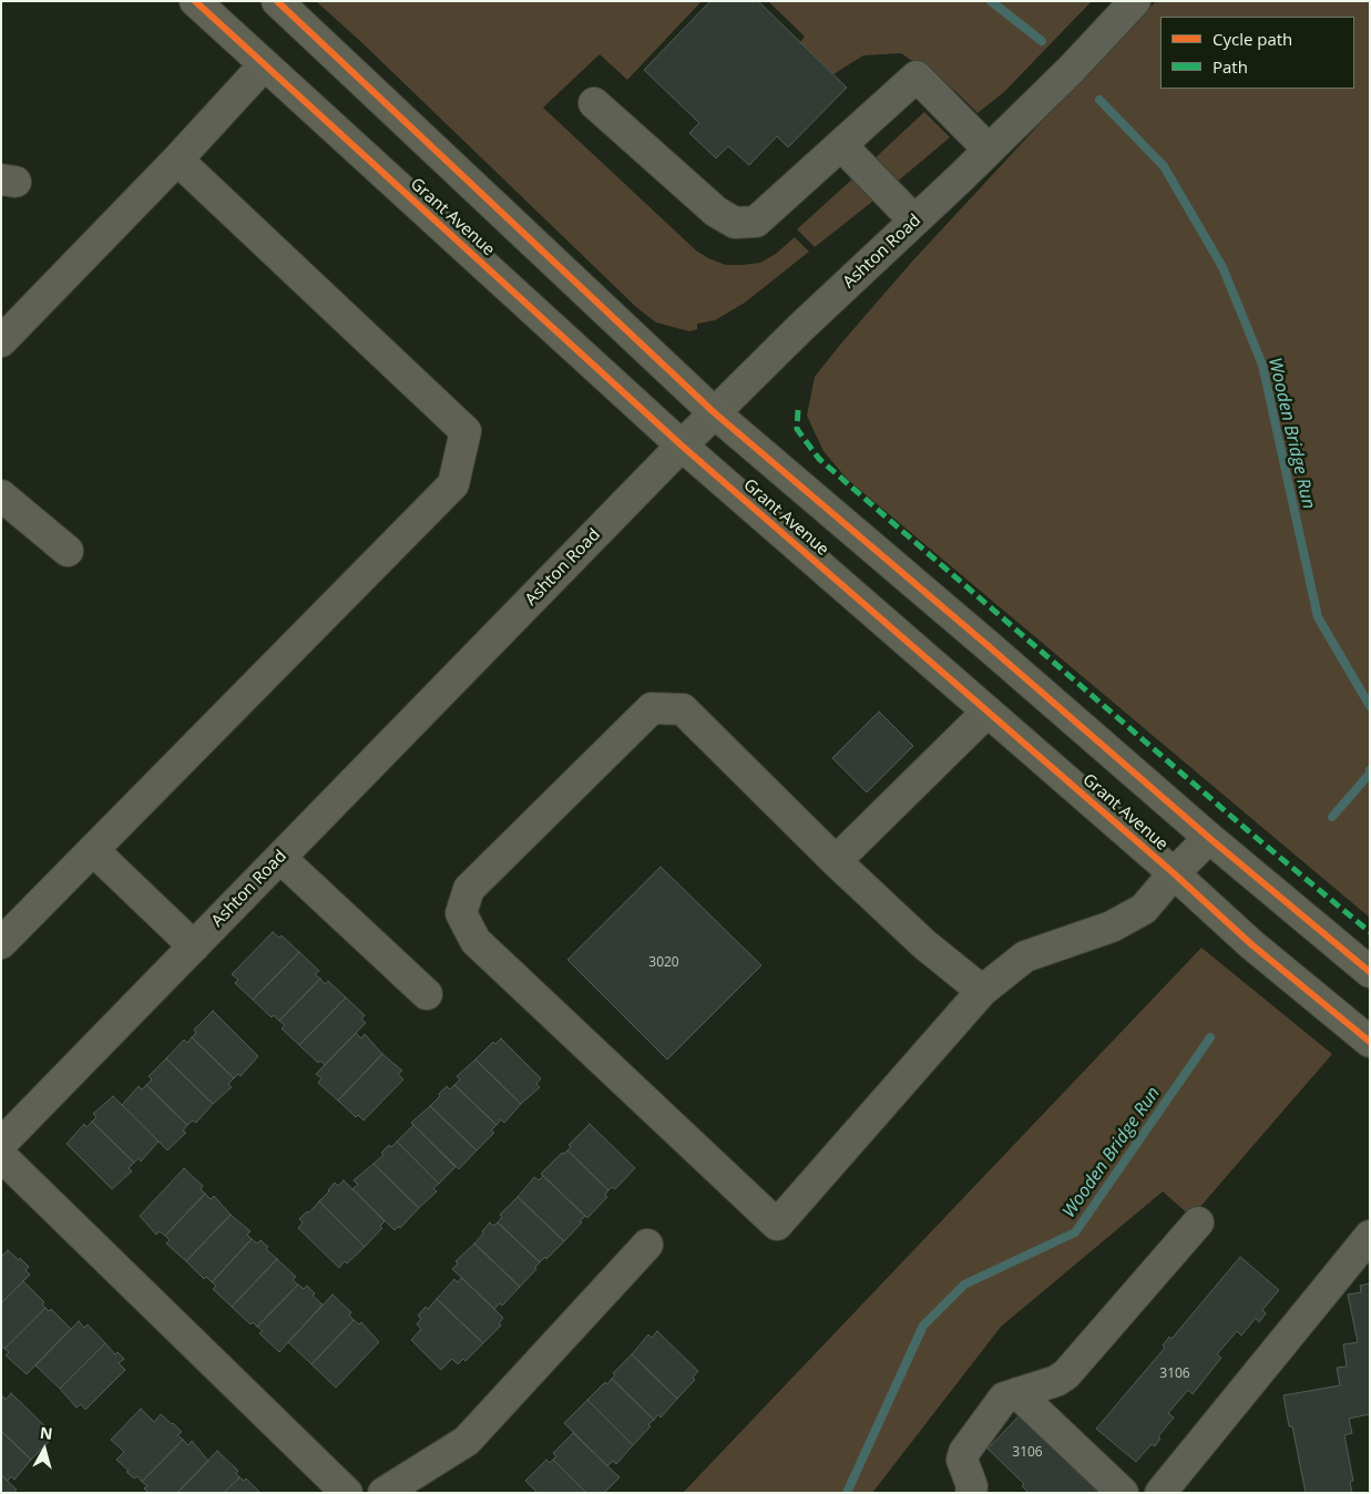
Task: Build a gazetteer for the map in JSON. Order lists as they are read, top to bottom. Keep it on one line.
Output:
{"streets":{"main road":["Grant Avenue"],"street":["Ashton Road"]},"crossings":[["Grant Avenue","Ashton Road"]],"water":["Wooden Bridge Run"],"house_numbers":["3020","3106","3106"],"legend":["Cycle path","Path"],"north":"top"}
